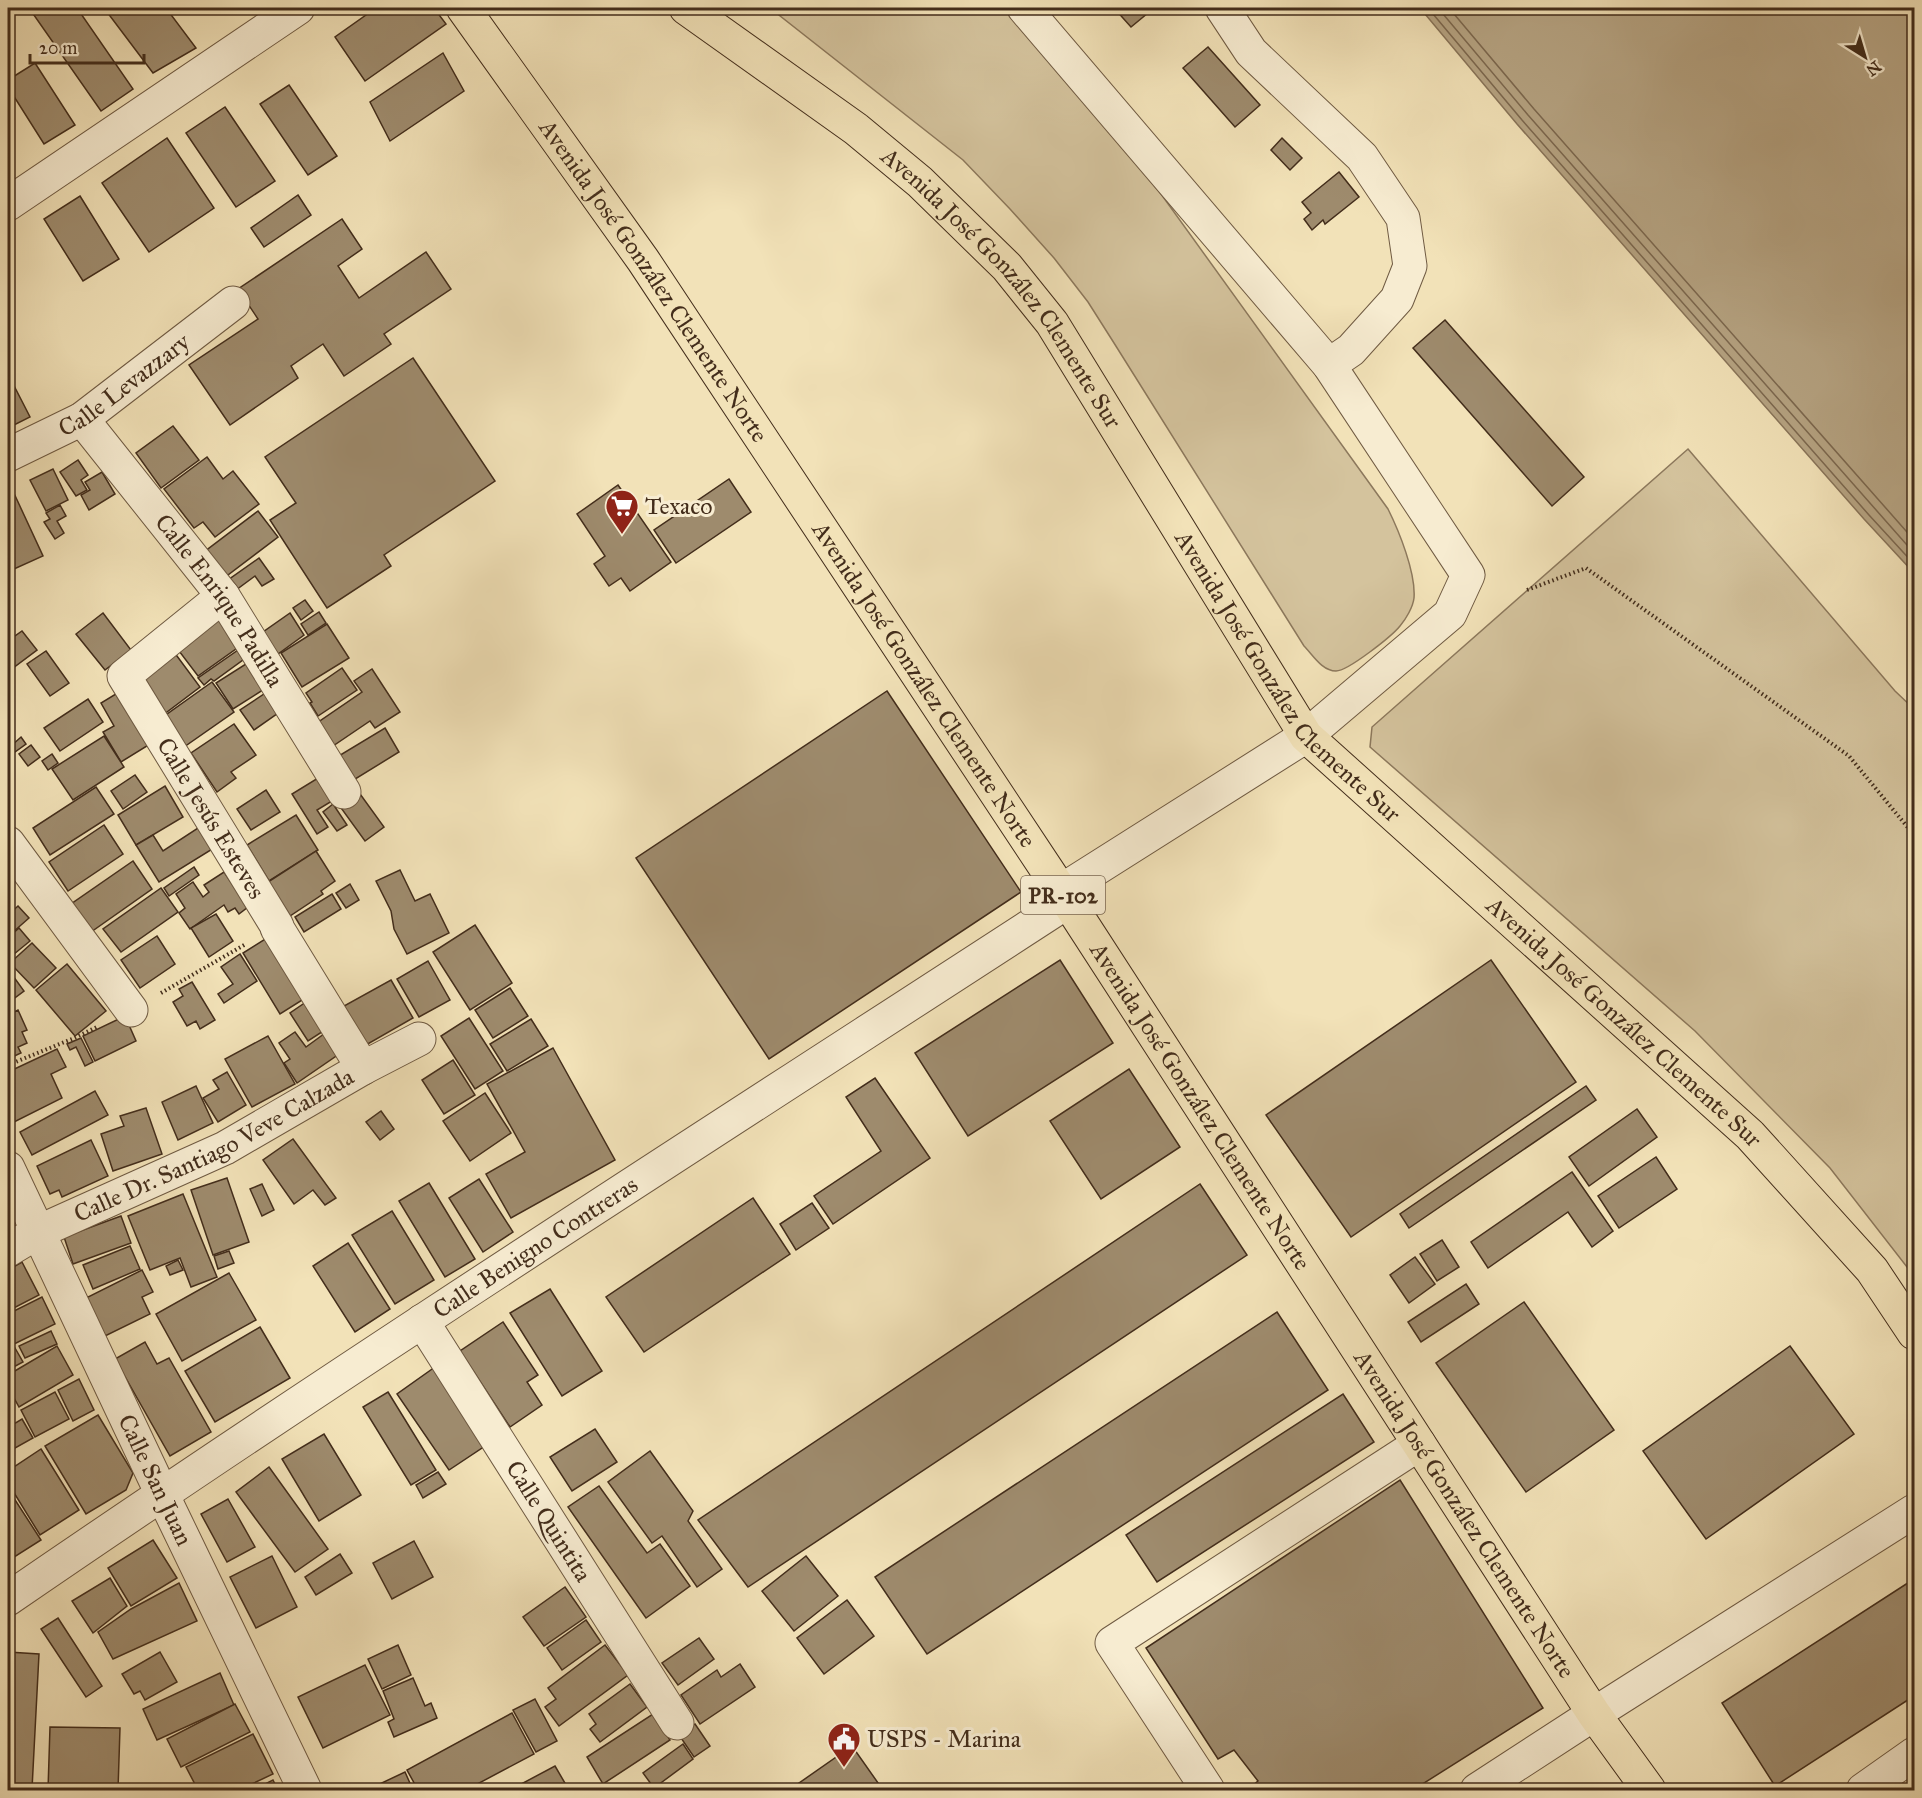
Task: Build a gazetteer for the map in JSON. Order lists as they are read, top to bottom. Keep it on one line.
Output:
{"streets":{"main road":["Avenida José González Clemente Norte","Avenida José González Clemente Sur","PR-102"],"street":["Calle Levazzary","Calle Enrique Padilla","Calle Jesús Esteves","Calle Dr. Santiago Veve Calzada","Calle Benigno Contreras","Calle San Juan","Calle Quintita"]},"crossings":[["Avenida José González Clemente Norte","Calle Benigno Contreras"],["Avenida José González Clemente Sur","Calle Benigno Contreras"],["Calle Levazzary","Calle Enrique Padilla"],["Calle Enrique Padilla","Calle Jesús Esteves"],["Calle Jesús Esteves","Calle Dr. Santiago Veve Calzada"],["Calle Dr. Santiago Veve Calzada","Calle San Juan"],["Calle Benigno Contreras","Calle San Juan"],["Calle Benigno Contreras","Calle Quintita"]],"places":{"supermarket":["Texaco"],"public building":["USPS - Marina"]},"scale_bar":"20 m","north":"bottom right"}
